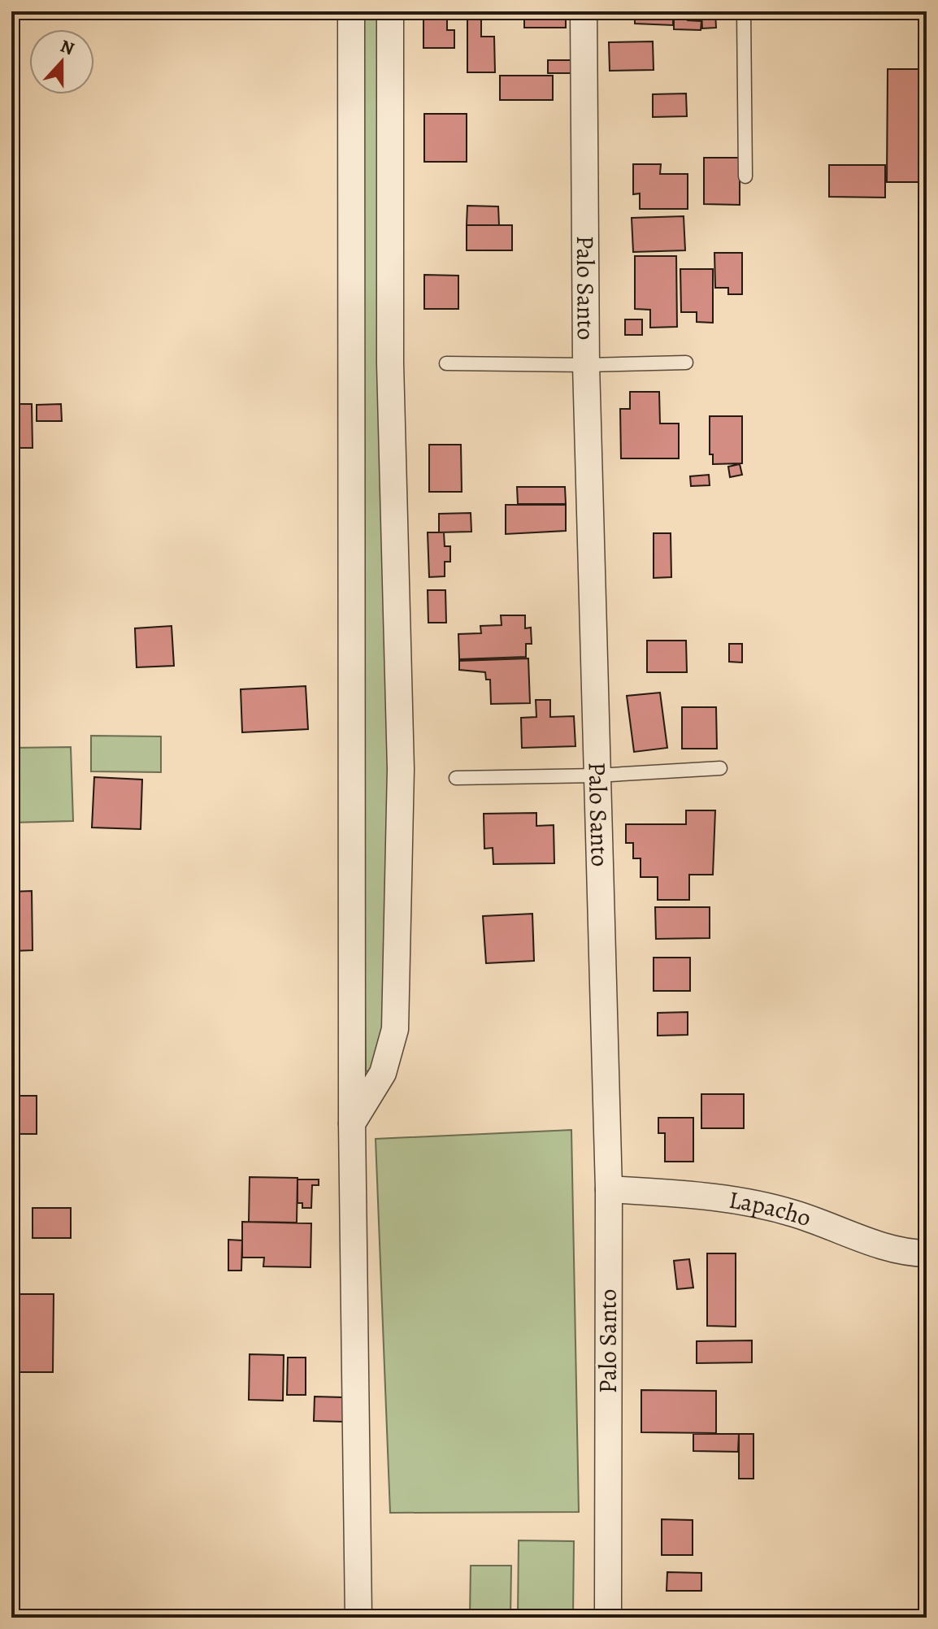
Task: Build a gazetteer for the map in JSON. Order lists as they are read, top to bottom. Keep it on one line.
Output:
{"streets":{"street":["Palo Santo","Lapacho"]},"crossings":[["Palo Santo","Lapacho"]],"north":"top"}
